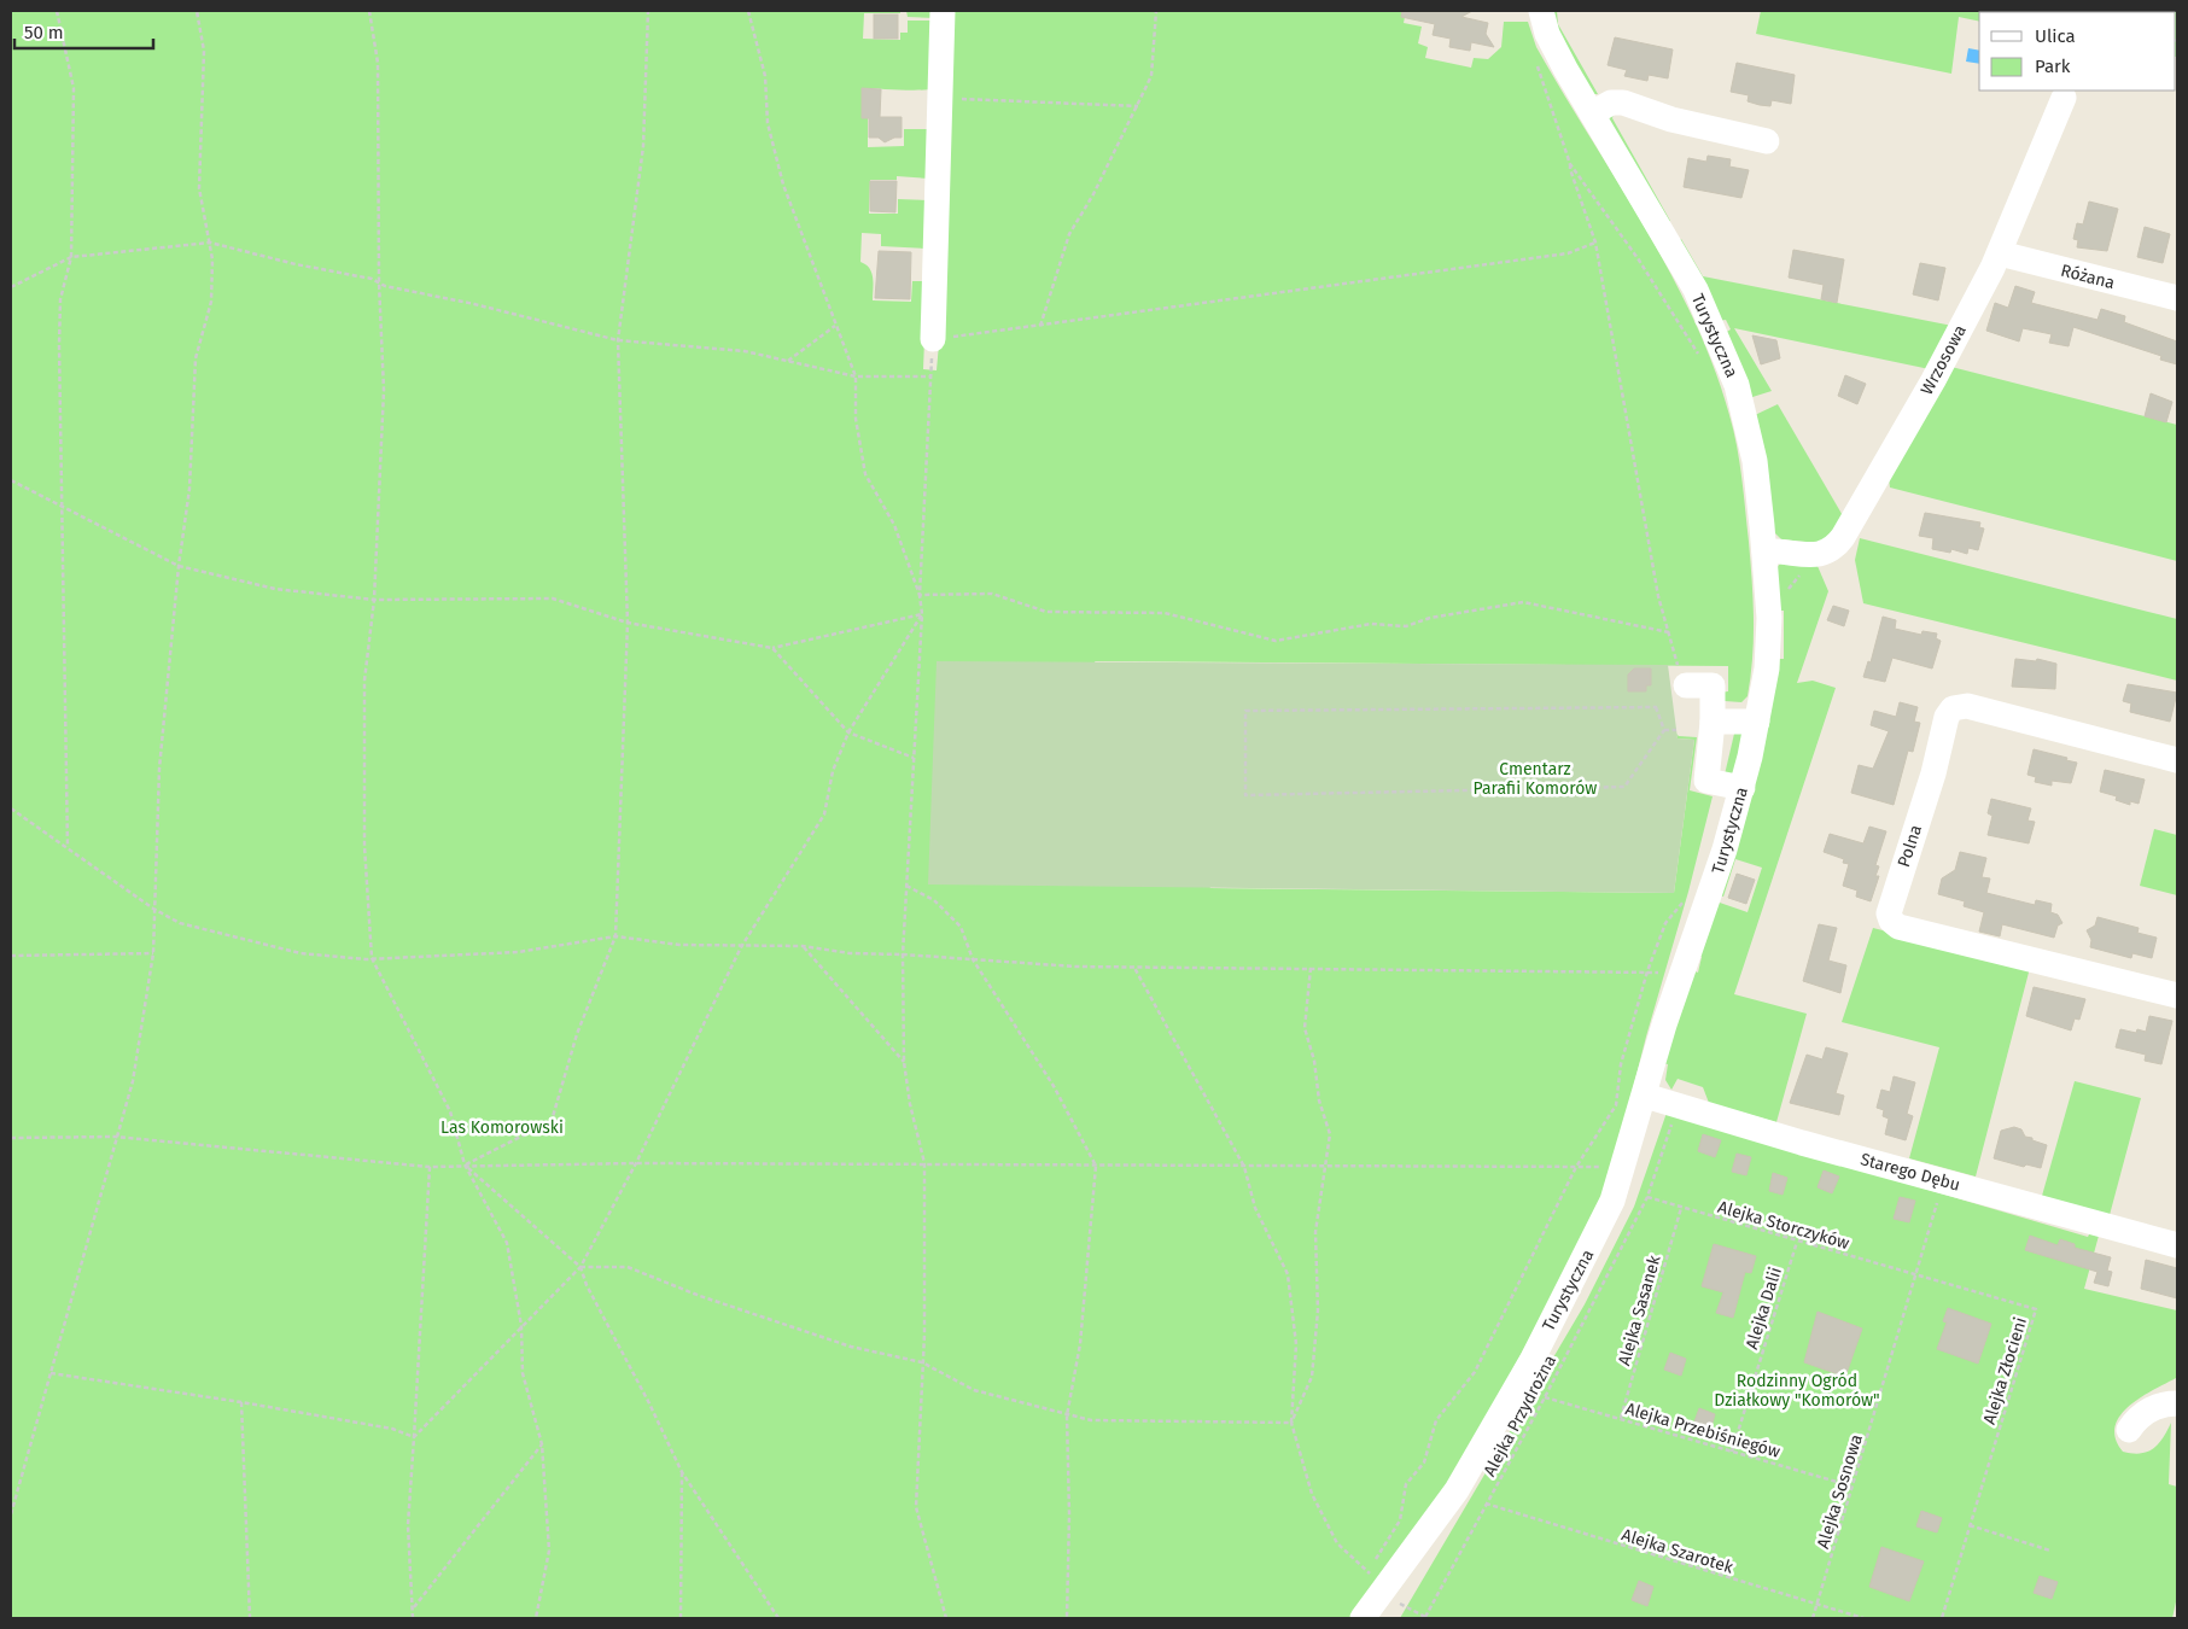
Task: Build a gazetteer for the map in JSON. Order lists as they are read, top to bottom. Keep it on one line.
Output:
{"streets":{"street":["Różana","Turystyczna","Wrzosowa","Polna","Starego Dębu"],"path":["Alejka Storczyków","Alejka Dalii","Alejka Sasanek","Alejka Złocieni","Alejka Przydrożna","Alejka Przebiśniegów","Alejka Sosnowa","Alejka Szarotek"]},"crossings":[["Różana","Wrzosowa"],["Turystyczna","Starego Dębu"],["Alejka Storczyków","Alejka Dalii"],["Alejka Storczyków","Alejka Sasanek"],["Alejka Storczyków","Alejka Złocieni"],["Alejka Storczyków","Alejka Przydrożna"],["Alejka Storczyków","Alejka Sosnowa"],["Alejka Dalii","Alejka Przebiśniegów"],["Alejka Sasanek","Alejka Przebiśniegów"],["Alejka Złocieni","Alejka Sosnowa"],["Alejka Przydrożna","Alejka Przebiśniegów"],["Alejka Przydrożna","Alejka Szarotek"],["Alejka Przebiśniegów","Alejka Sosnowa"],["Alejka Sosnowa","Alejka Szarotek"]],"parks":["Cmentarz Parafii Komorów","Las Komorowski","Rodzinny Ogród Działkowy \"Komorów\""],"legend":["Ulica","Park"],"scale_bar":"50 m"}
